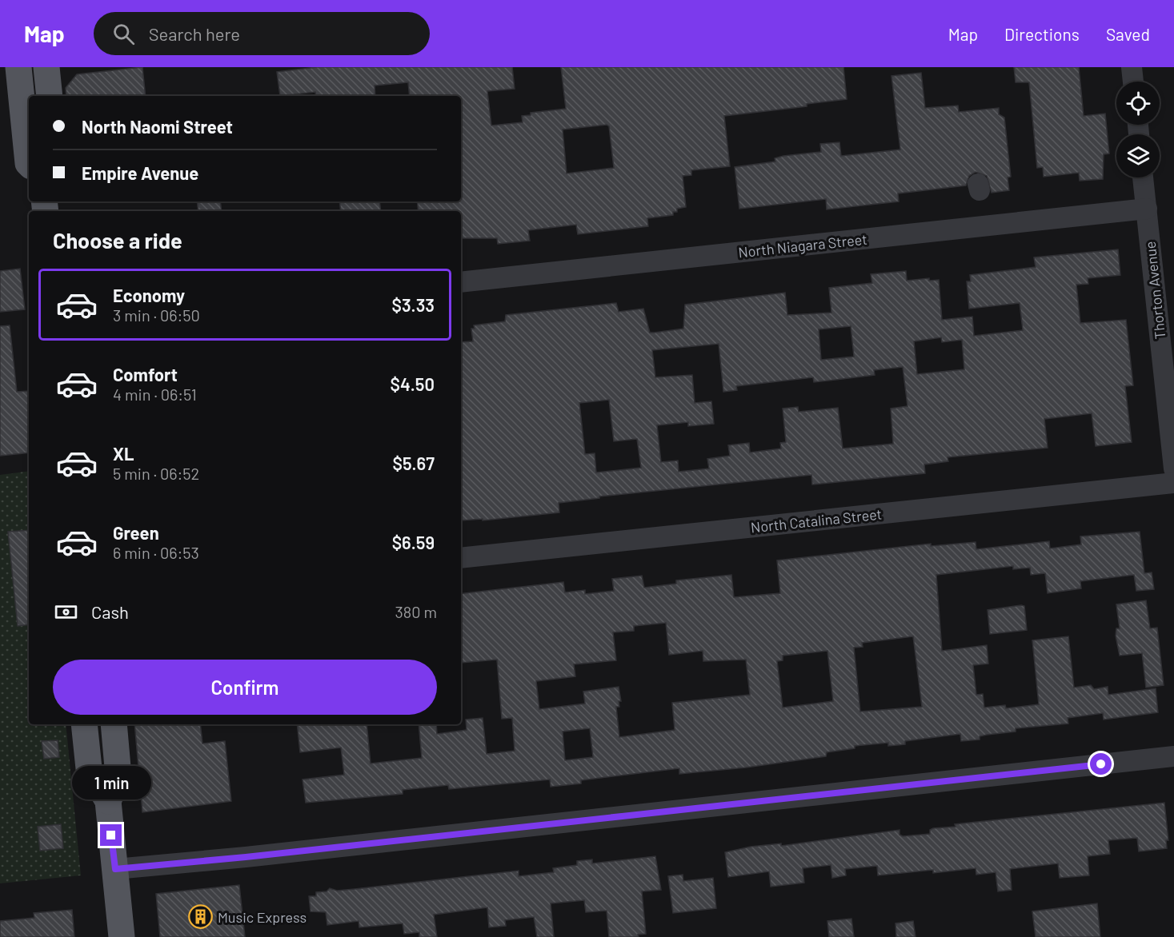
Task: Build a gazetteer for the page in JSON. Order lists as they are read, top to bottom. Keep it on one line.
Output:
{"streets":{"street":["North Niagara Street","Thorton Avenue","North Catalina Street"]},"crossings":[["North Niagara Street","Thorton Avenue"]],"places":{"building":["Music Express"]},"page":{"header":"Map","search":"Search here","nav":["Map","Directions","Saved"],"banner":["North Naomi Street","Empire Avenue"],"heading":"Choose a ride","list":[{"name":"Economy","note":"3 min · 06:50","value":"$3.33"},{"name":"Comfort","note":"4 min · 06:51","value":"$4.50"},{"name":"XL","note":"5 min · 06:52","value":"$5.67"},{"name":"Green","note":"6 min · 06:53","value":"$6.59"}],"pay":["Cash","380 m"],"buttons":"Confirm","bubble":"1 min"}}
